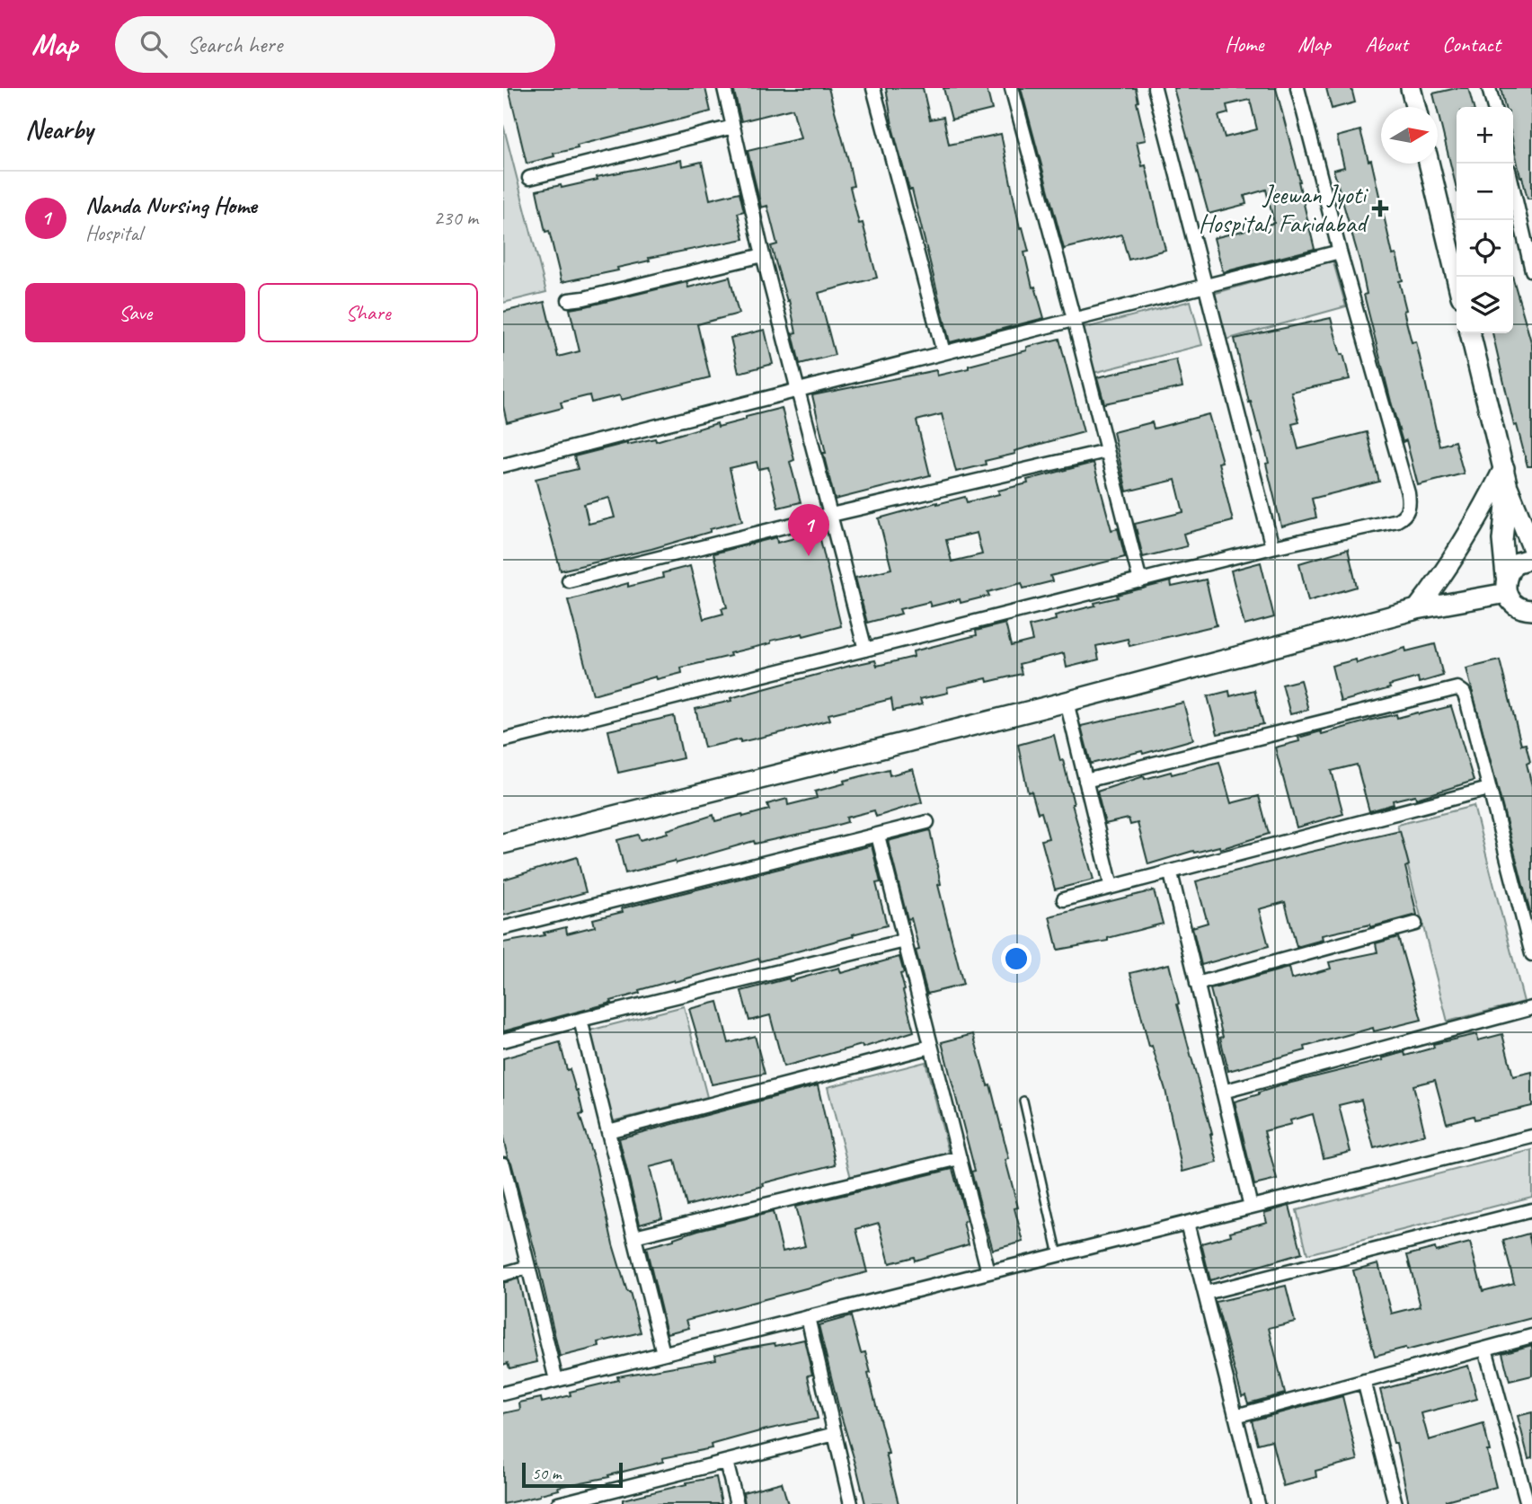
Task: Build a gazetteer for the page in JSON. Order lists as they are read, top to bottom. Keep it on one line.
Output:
{"places":{"health":["Jeewan Jyoti Hospital, Faridabad"]},"scale_bar":"50 m","north":"right","page":{"header":"Map","search":"Search here","nav":["Home","Map","About","Contact"],"heading":"Nearby","map_buttons":["+","−"],"list":[{"mark":"1","name":"Nanda Nursing Home","note":"Hospital","value":"230 m"}],"buttons":["Save","Share"],"pins":"1","scale":"50 m"}}
